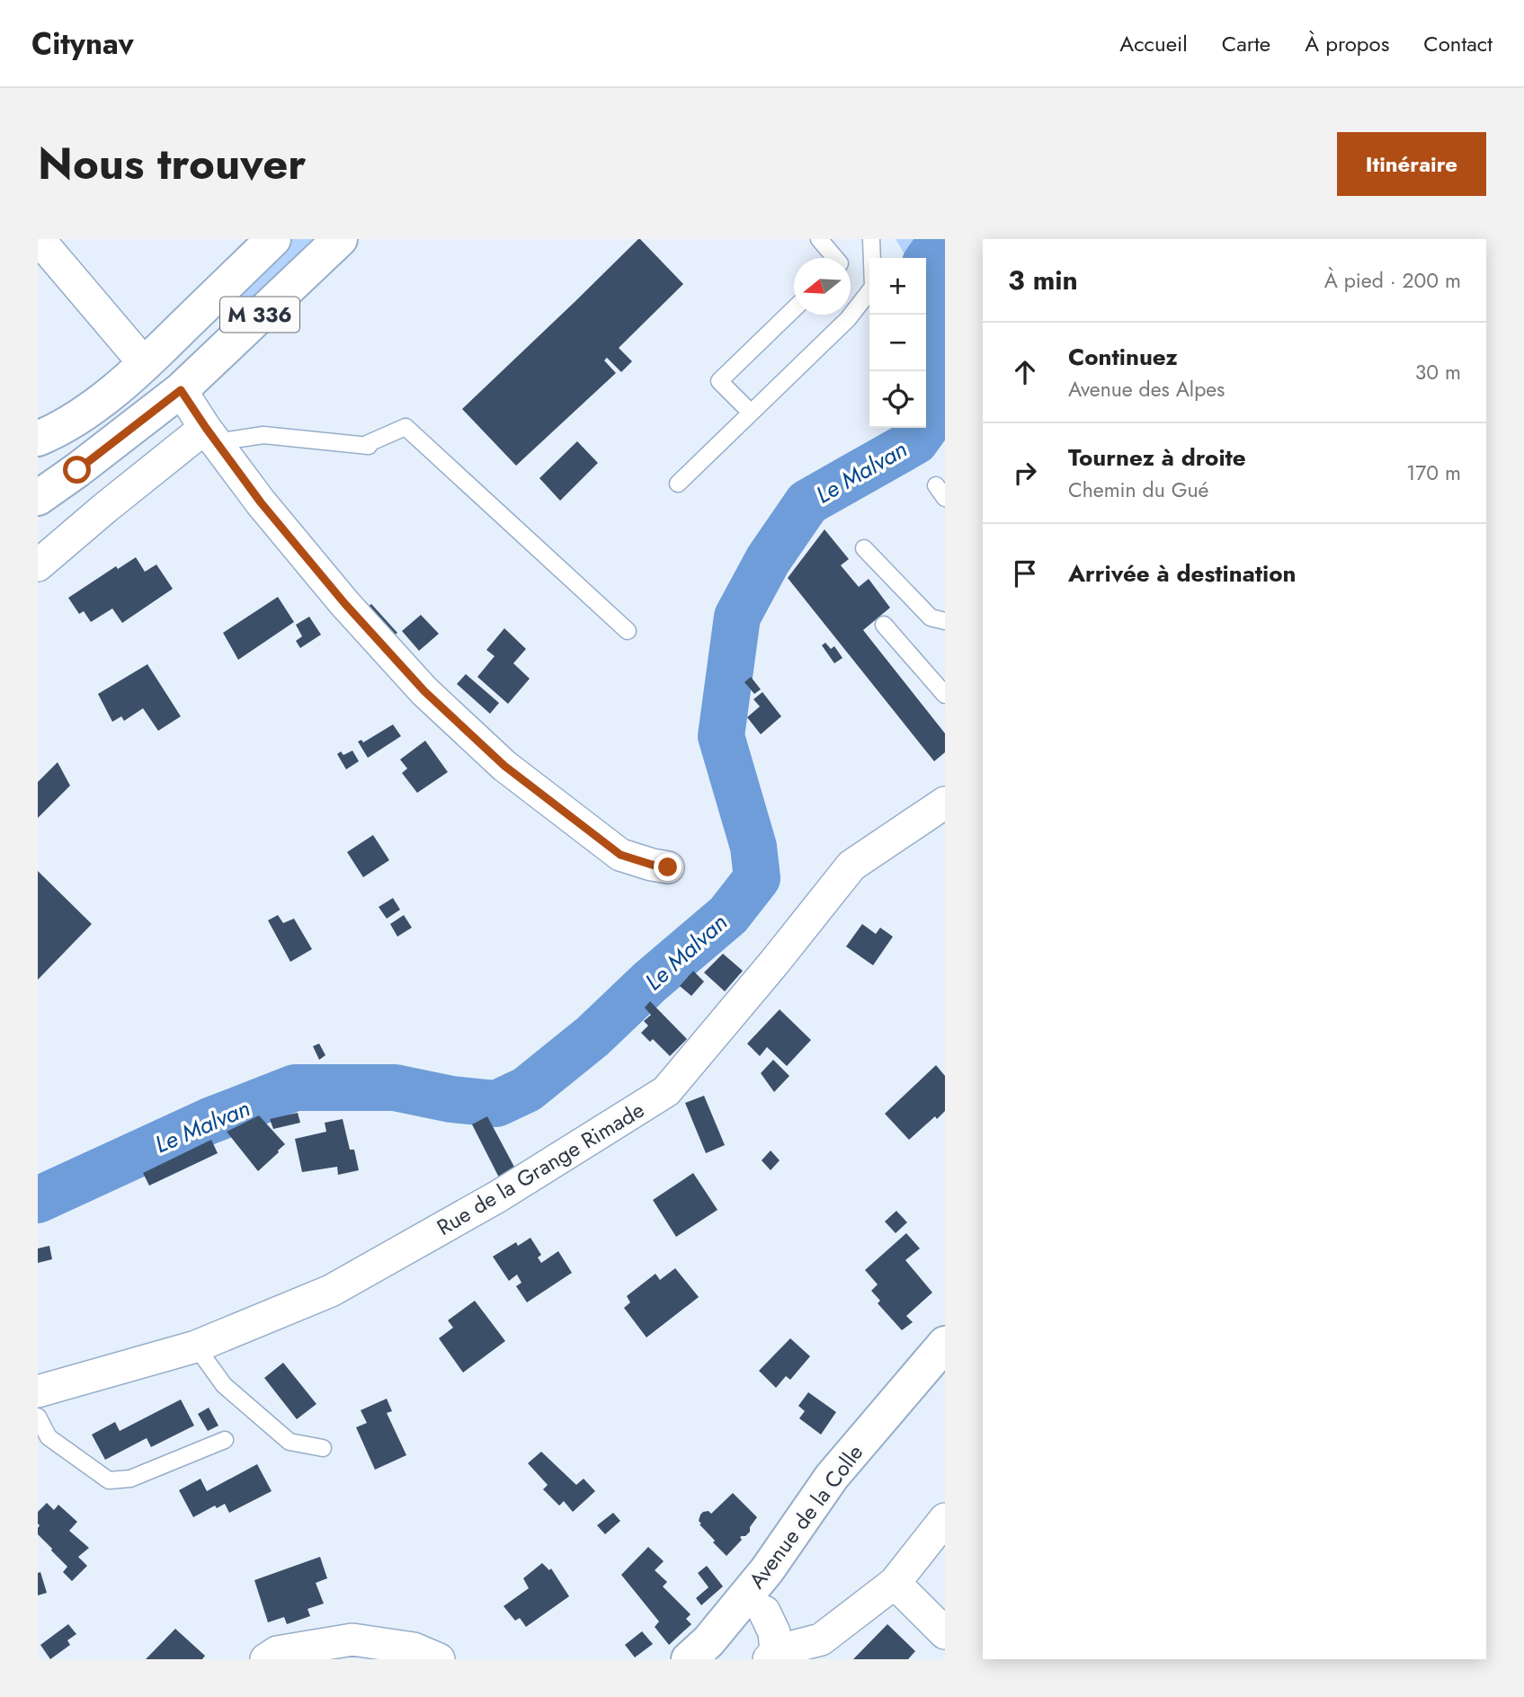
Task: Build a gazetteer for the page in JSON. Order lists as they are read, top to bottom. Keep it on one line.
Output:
{"streets":{"main road":["M 336","Avenue de la Colle"],"street":["Rue de la Grange Rimade"]},"water":["Le Malvan"],"north":"left","page":{"header":"Citynav","nav":["Accueil","Carte","À propos","Contact"],"title":"Nous trouver","buttons":"Itinéraire","heading":["3 min","À pied · 200 m"],"map_buttons":["+","−"],"list":[["Continuez","Avenue des Alpes","30 m"],["Tournez à droite","Chemin du Gué","170 m"],"Arrivée à destination"]}}
